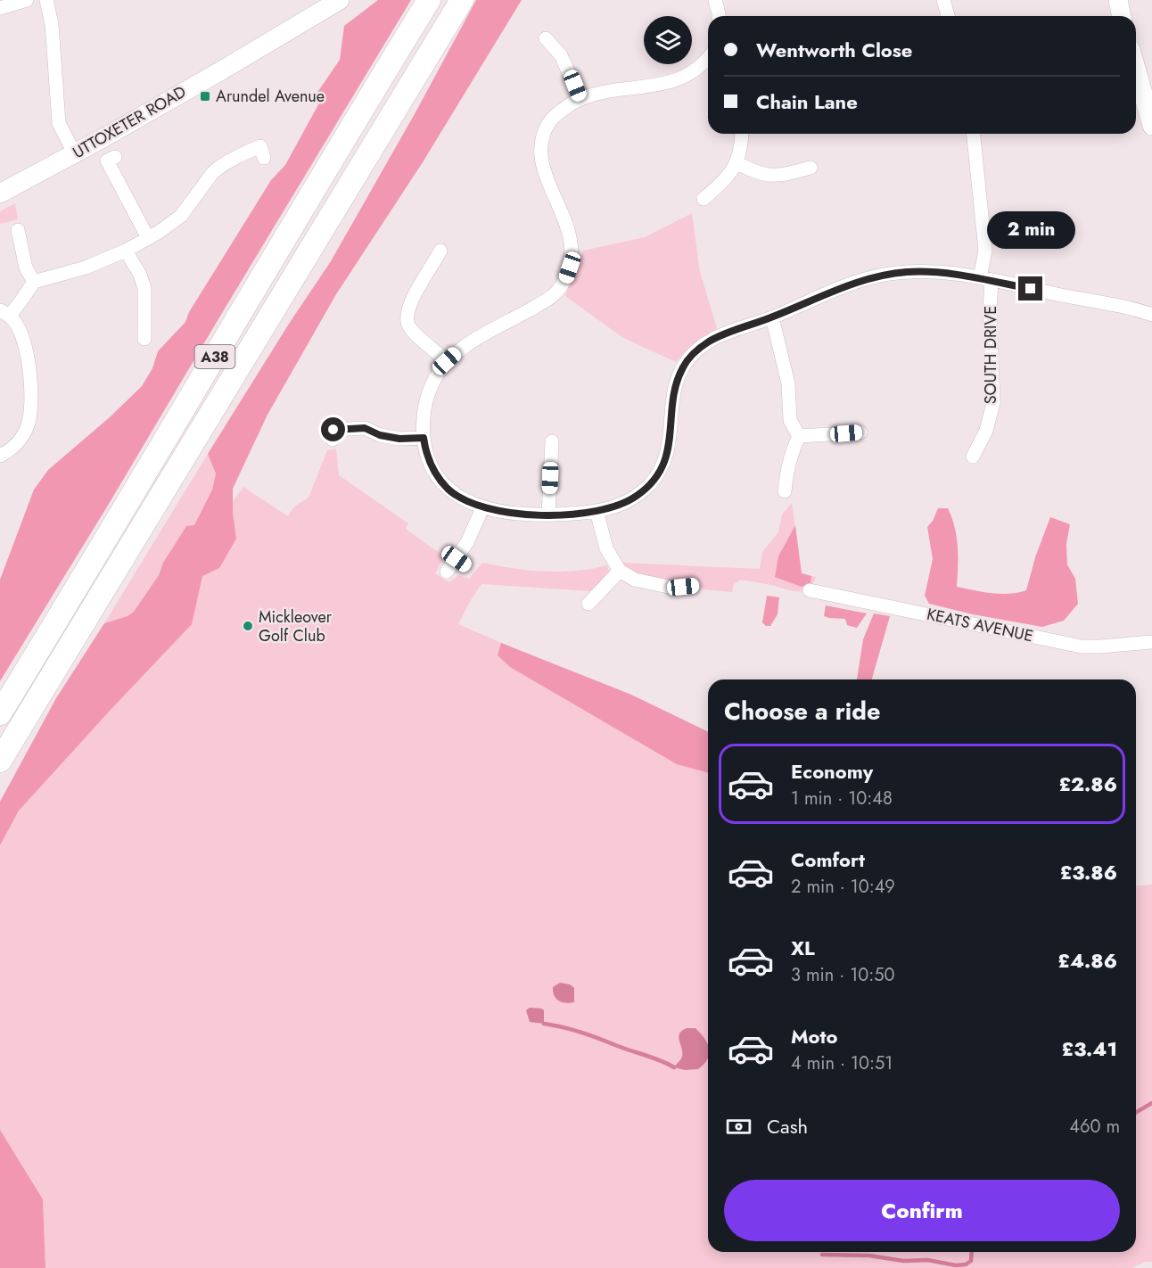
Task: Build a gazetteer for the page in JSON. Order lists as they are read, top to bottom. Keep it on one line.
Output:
{"streets":{"highway":["A38"],"main road":["UTTOXETER ROAD"],"street":["SOUTH DRIVE","KEATS AVENUE"]},"places":{"transit":["Arundel Avenue"],"other":["Mickleover Golf Club"]},"page":{"banner":["Wentworth Close","Chain Lane"],"bubble":"2 min","heading":"Choose a ride","list":[{"name":"Economy","note":"1 min · 10:48","value":"£2.86"},{"name":"Comfort","note":"2 min · 10:49","value":"£3.86"},{"name":"XL","note":"3 min · 10:50","value":"£4.86"},{"name":"Moto","note":"4 min · 10:51","value":"£3.41"}],"pay":["Cash","460 m"],"buttons":"Confirm"}}
